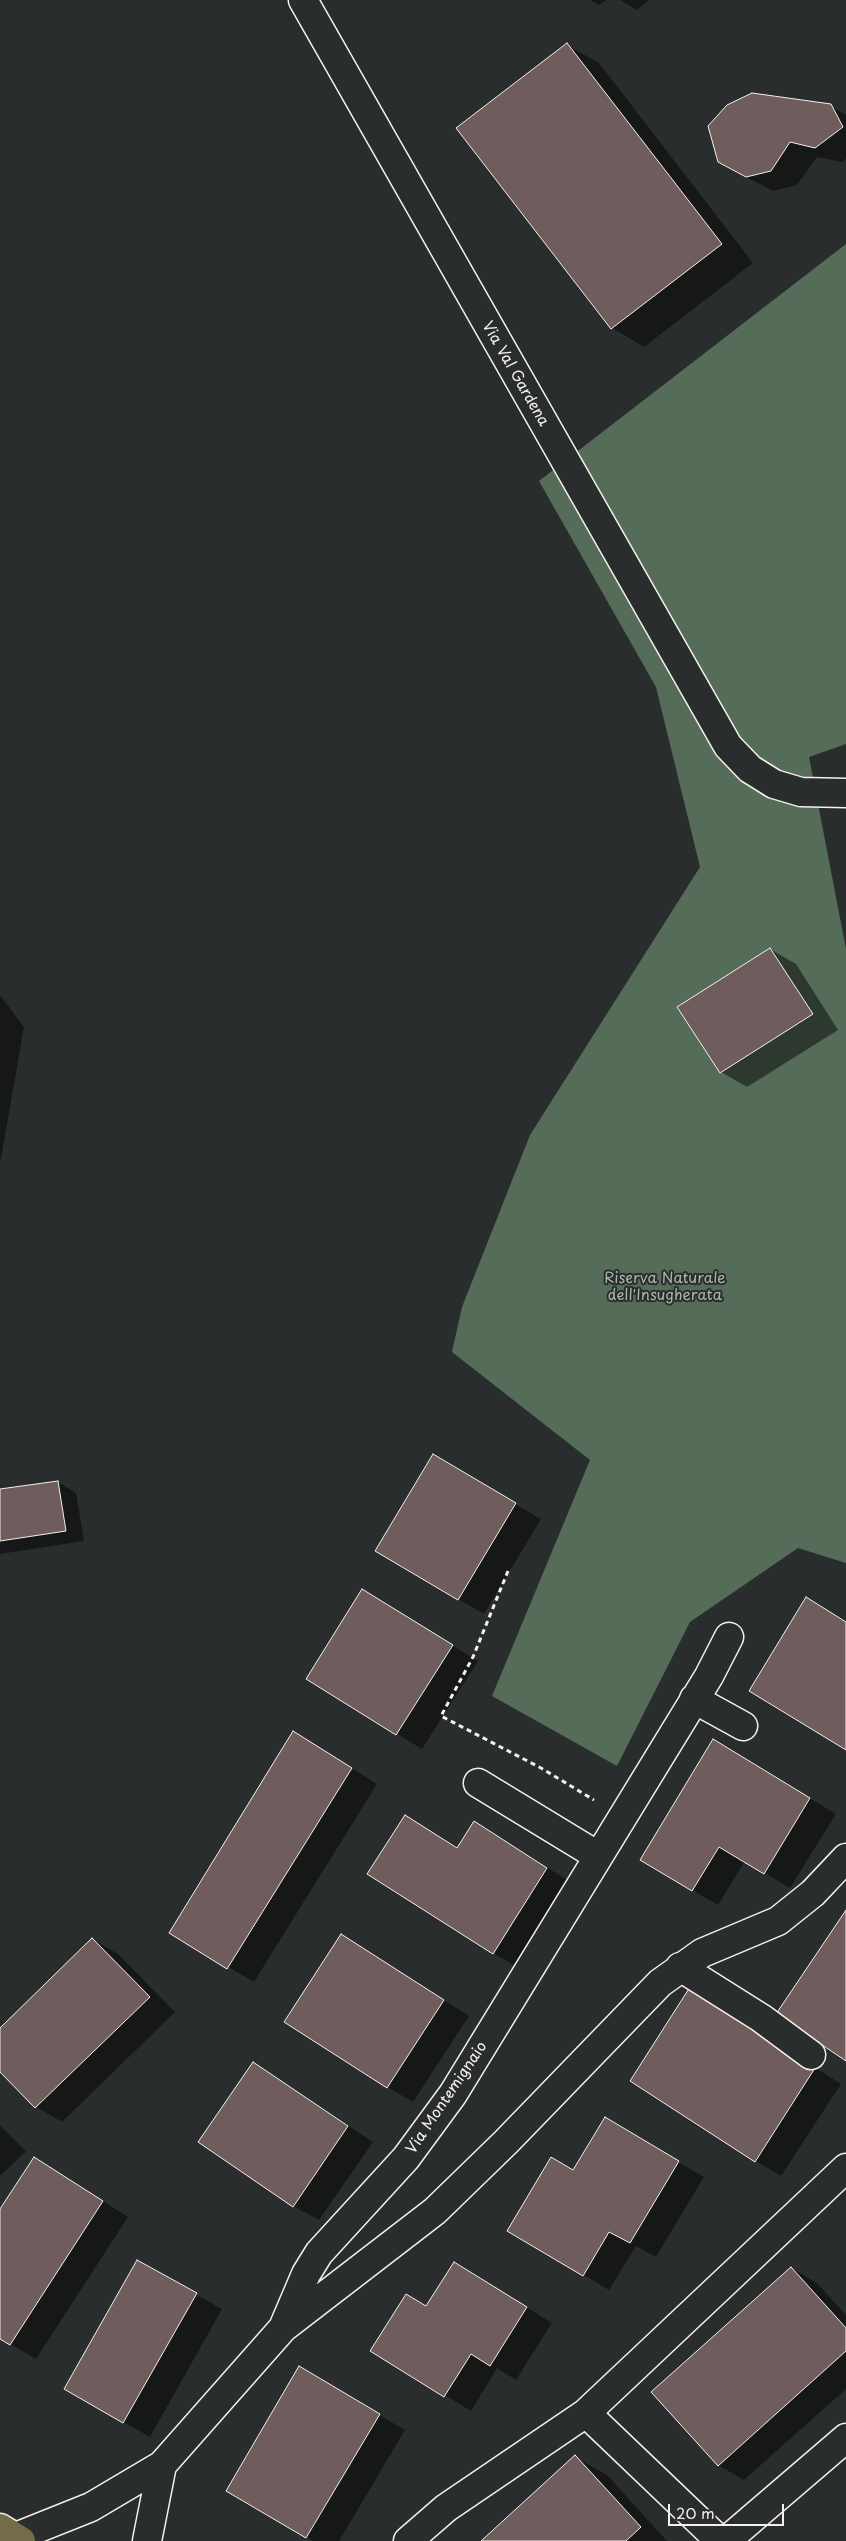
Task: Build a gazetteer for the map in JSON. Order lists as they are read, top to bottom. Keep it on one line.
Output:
{"streets":{"street":["Via Val Gardena","Via Montemignaio"]},"parks":["Riserva Naturale dell'Insugherata"],"scale_bar":"20 m"}
